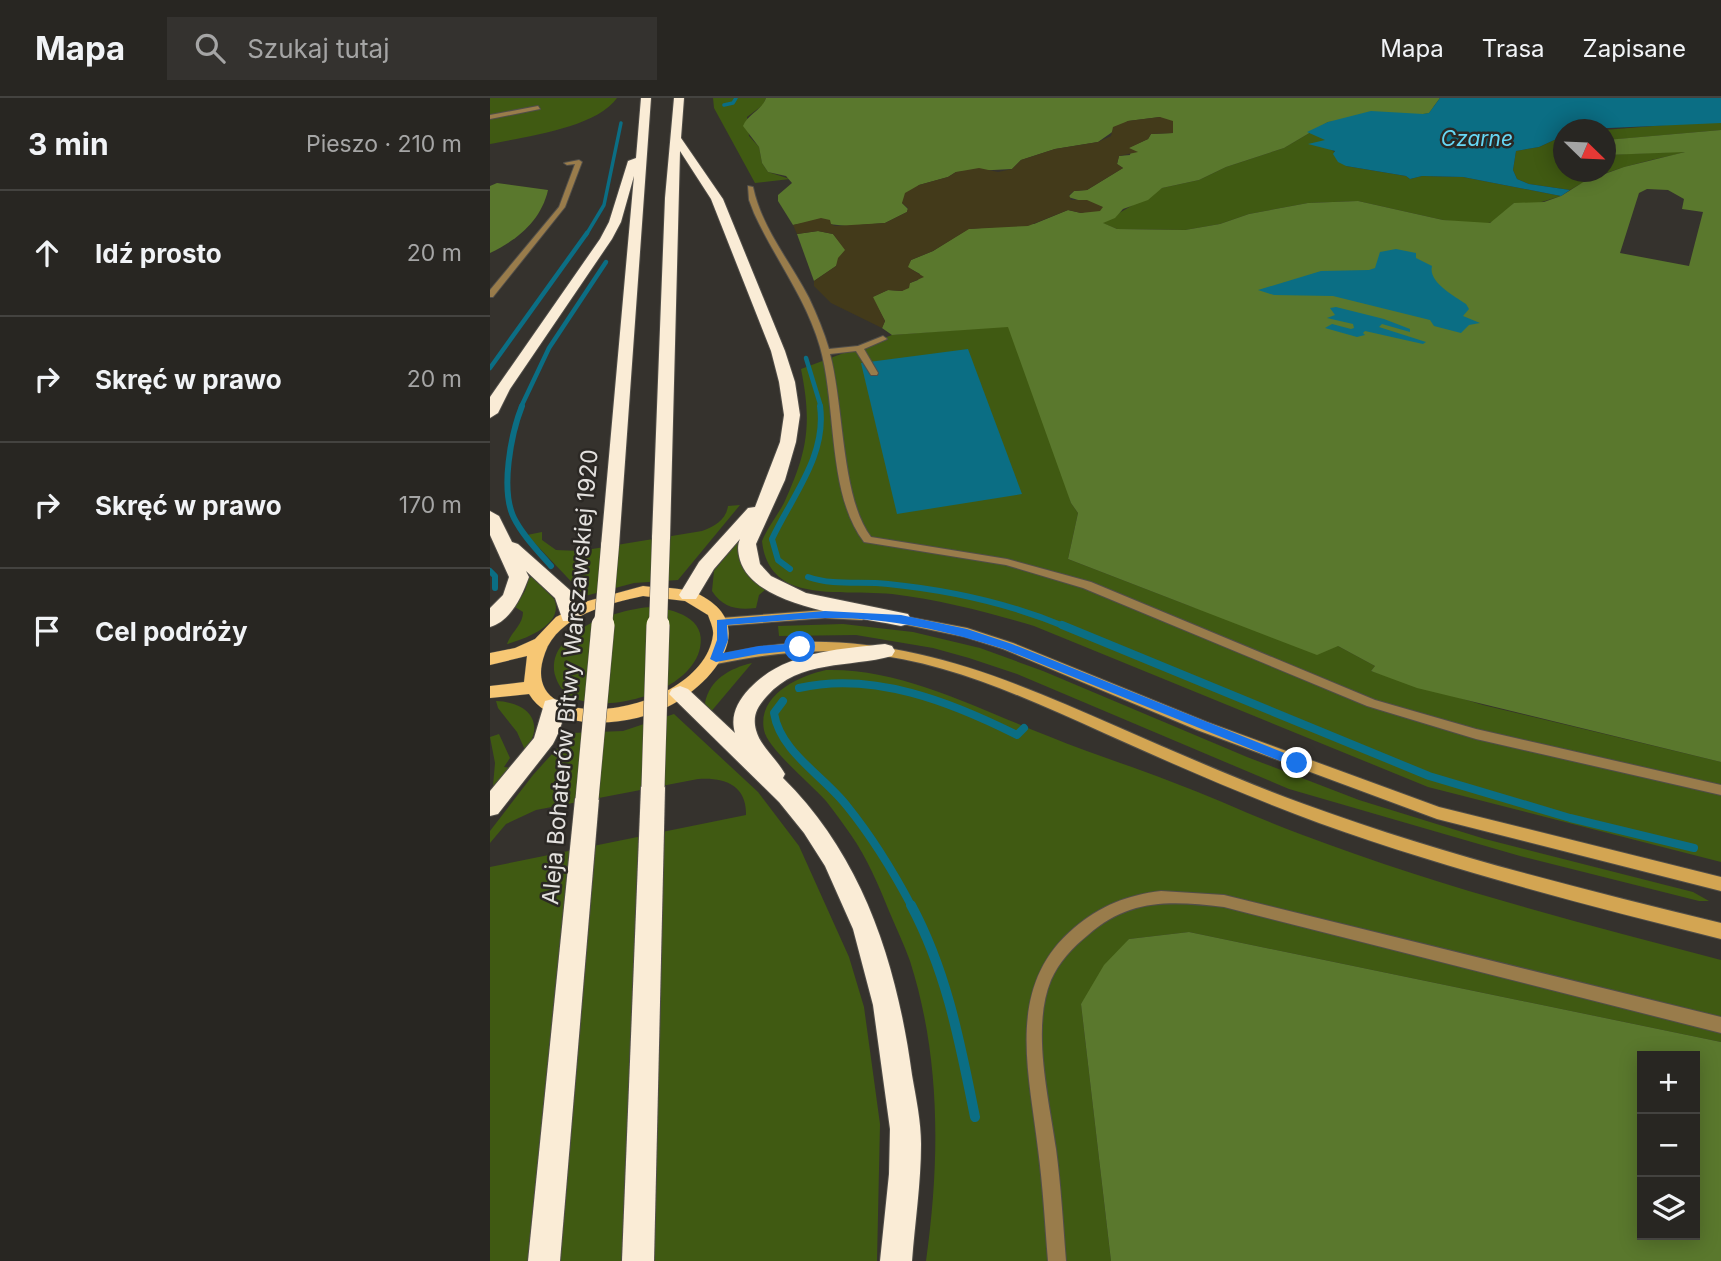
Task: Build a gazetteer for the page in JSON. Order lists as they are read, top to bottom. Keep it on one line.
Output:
{"streets":{"highway":["Aleja Bohaterów Bitwy Warszawskiej 1920"]},"water":["Czarne"],"north":"bottom right","page":{"header":"Mapa","search":"Szukaj tutaj","nav":["Mapa","Trasa","Zapisane"],"heading":["3 min","Pieszo · 210 m"],"list":[["Idź prosto","20 m"],["Skręć w prawo","20 m"],["Skręć w prawo","170 m"],"Cel podróży"],"map_buttons":["+","−"]}}
